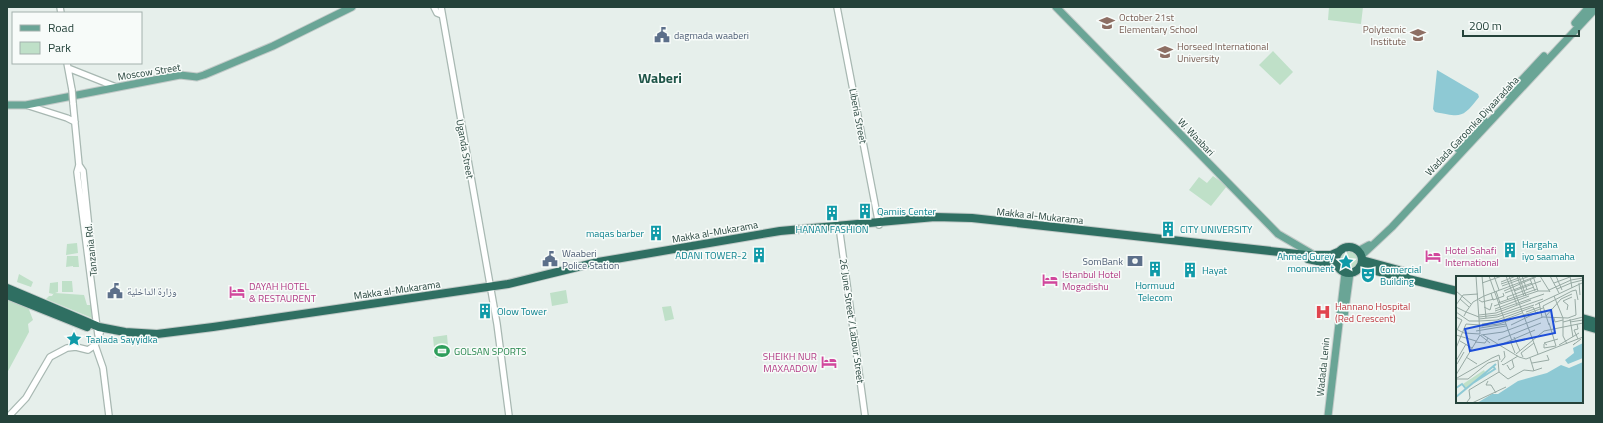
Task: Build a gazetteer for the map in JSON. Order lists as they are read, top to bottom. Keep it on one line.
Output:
{"streets":{"highway":["Makka al-Mukarama"],"main road":["Moscow Street","Wadada Garoonka Diyaaradaha","W. Waabari","Wadada Lenin"],"street":["Liberia Street","Uganda Street","Tanzania Rd.","26 June Street / Labour Street"]},"crossings":[["Liberia Street","Makka al-Mukarama"],["Wadada Garoonka Diyaaradaha","Makka al-Mukarama"],["W. Waabari","Makka al-Mukarama"],["Uganda Street","Makka al-Mukarama"],["Makka al-Mukarama","Tanzania Rd."],["Makka al-Mukarama","26 June Street / Labour Street"]],"districts":["Waberi"],"places":{"school or university":["October 21st Elementary School","Polytecnic Institute","Horseed International University"],"public building":["dagmada waaberi","Waaberi Police Station","وزارة الداخلية"],"building":["Qamiis Center","HANAN FASHION","CITY UNIVERSITY","maqas barber","Hargaha iyo saamaha","ADANI TOWER-2","Hormuud Telecom","Hayat","Olow Tower"],"hotel":["Hotel Sahafi International","Istanbul Hotel Mogadishu","DAYAH HOTEL & RESTAURENT","SHEIKH NUR MAXAADOW"],"bank":["SomBank"],"place":["Ahmed Gurey monument","Taalada Sayyidka"],"theatre":["Comercial Building"],"hospital":["Hannano Hospital (Red Crescent)"],"sports":["GOLSAN SPORTS"]},"legend":["Road","Park"],"scale_bar":"200 m"}
